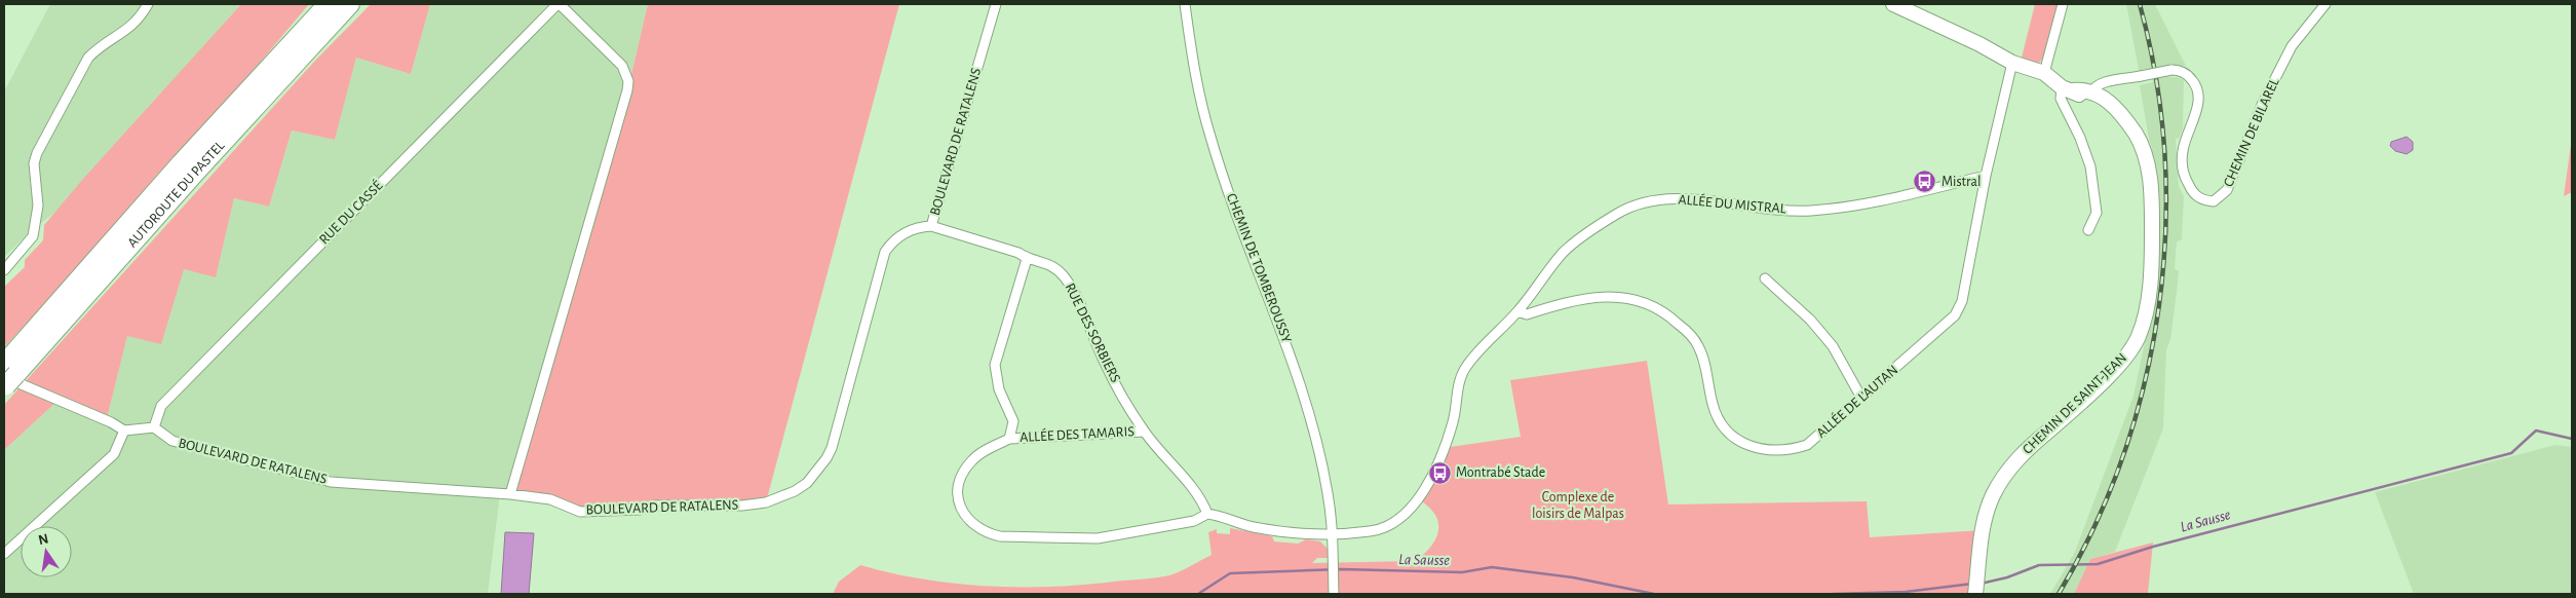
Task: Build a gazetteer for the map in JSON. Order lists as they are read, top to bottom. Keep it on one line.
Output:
{"streets":{"highway":["AUTOROUTE DU PASTEL"],"street":["CHEMIN DE BILAREL","BOULEVARD DE RATALENS","ALLÉE DU MISTRAL","RUE DU CASSÉ","CHEMIN DE TOMBEROUSSY","RUE DES SORBIERS","ALLÉE DE L'AUTAN","CHEMIN DE SAINT-JEAN","ALLÉE DES TAMARIS"]},"crossings":[["CHEMIN DE BILAREL","CHEMIN DE SAINT-JEAN"],["BOULEVARD DE RATALENS","RUE DU CASSÉ"],["BOULEVARD DE RATALENS","RUE DES SORBIERS"],["ALLÉE DU MISTRAL","ALLÉE DE L'AUTAN"],["RUE DES SORBIERS","ALLÉE DES TAMARIS"]],"water":["La Sausse"],"parks":["Complexe de loisirs de Malpas"],"places":{"bus stop":["Mistral","Montrabé Stade"]},"north":"top"}
